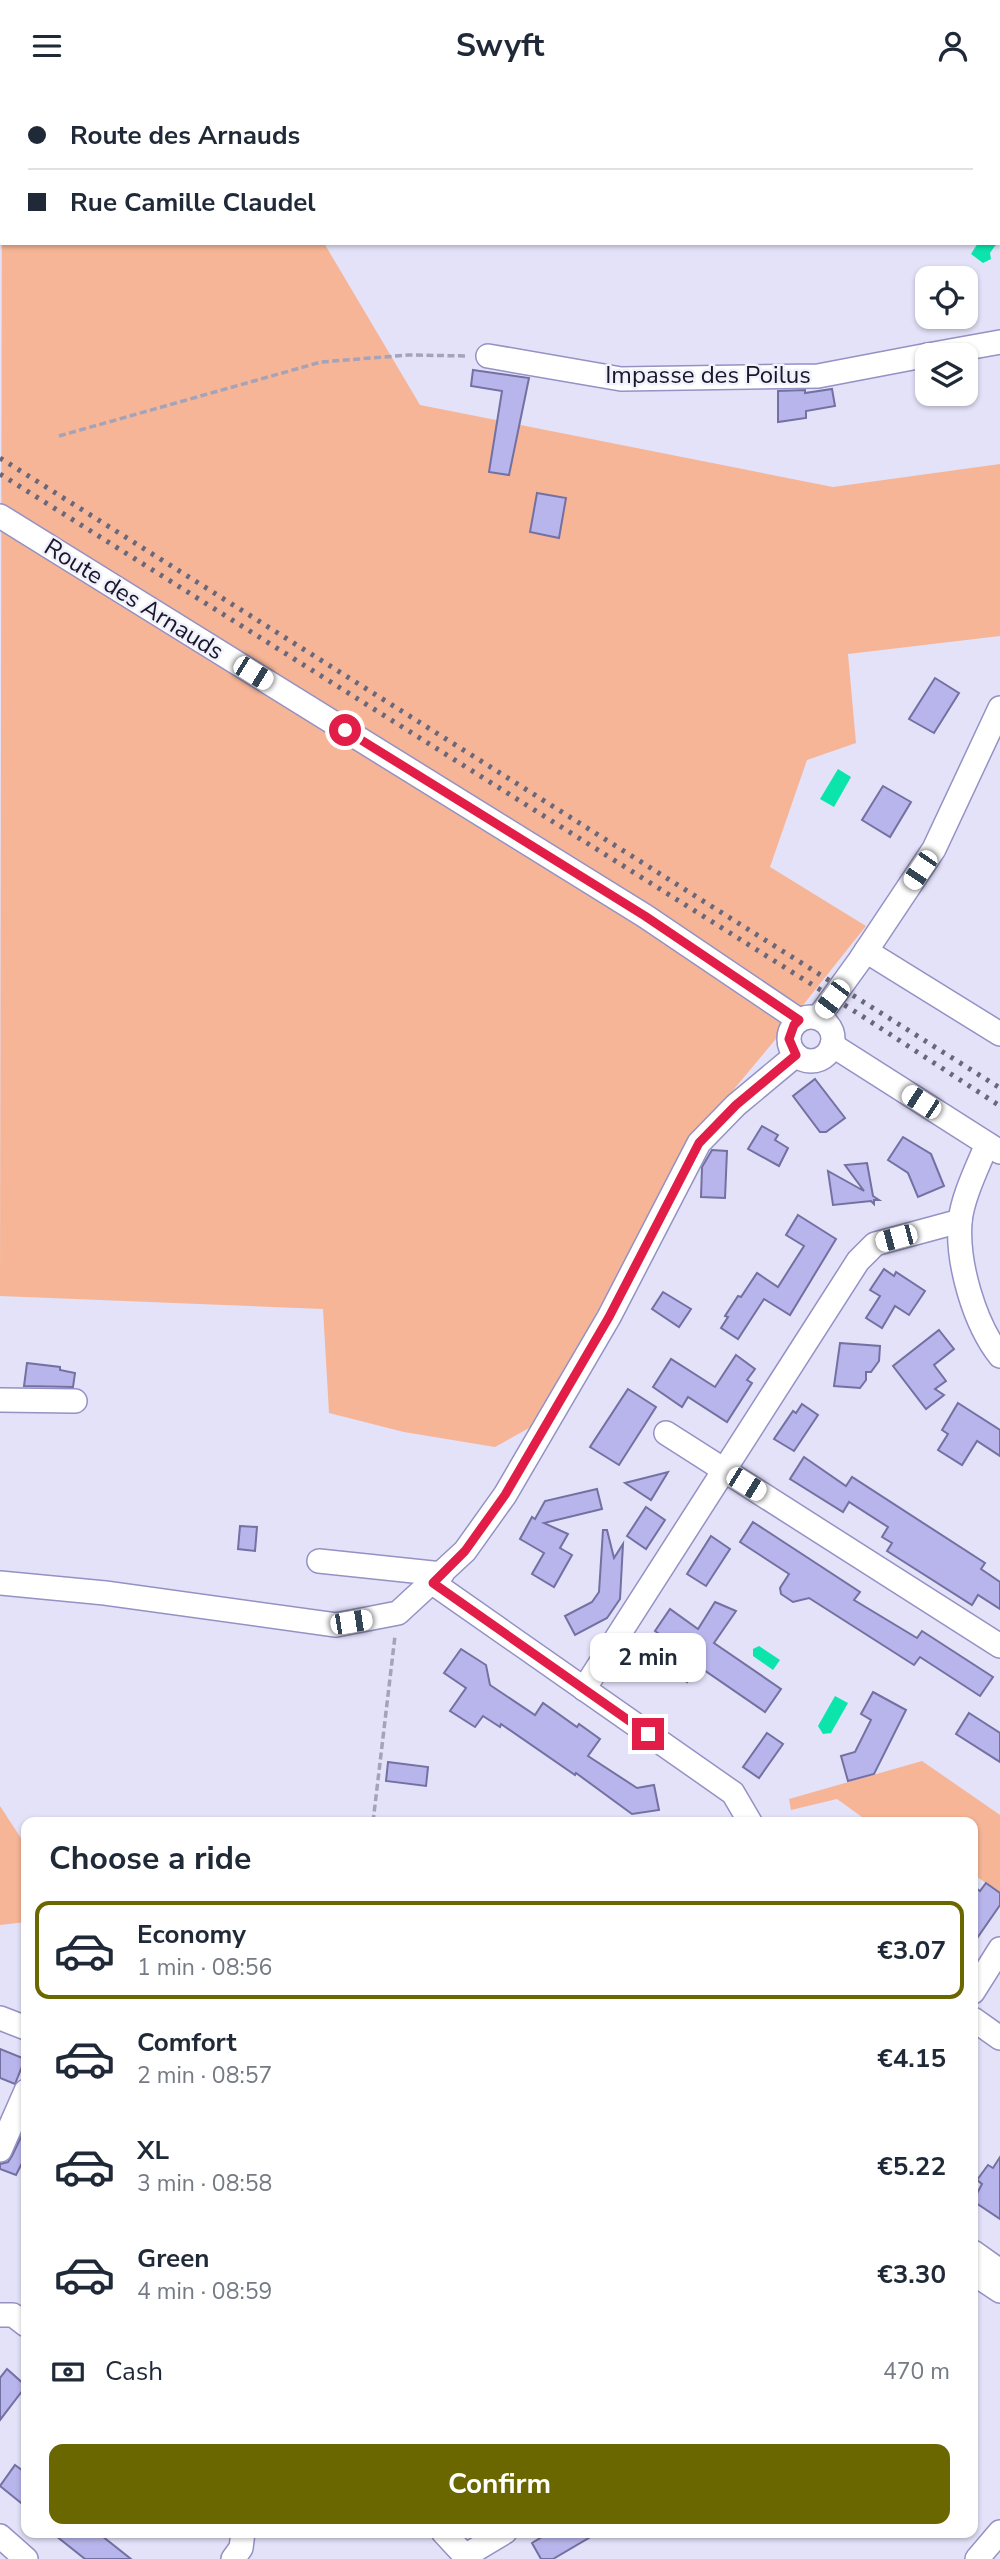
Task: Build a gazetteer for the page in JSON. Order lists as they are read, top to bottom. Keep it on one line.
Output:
{"streets":{"street":["Impasse des Poilus","Route des Arnauds"]},"page":{"header":"Swyft","banner":["Route des Arnauds","Rue Camille Claudel"],"bubble":"2 min","heading":"Choose a ride","list":[{"name":"Economy","note":"1 min · 08:56","value":"€3.07"},{"name":"Comfort","note":"2 min · 08:57","value":"€4.15"},{"name":"XL","note":"3 min · 08:58","value":"€5.22"},{"name":"Green","note":"4 min · 08:59","value":"€3.30"}],"pay":["Cash","470 m"],"buttons":"Confirm"}}
